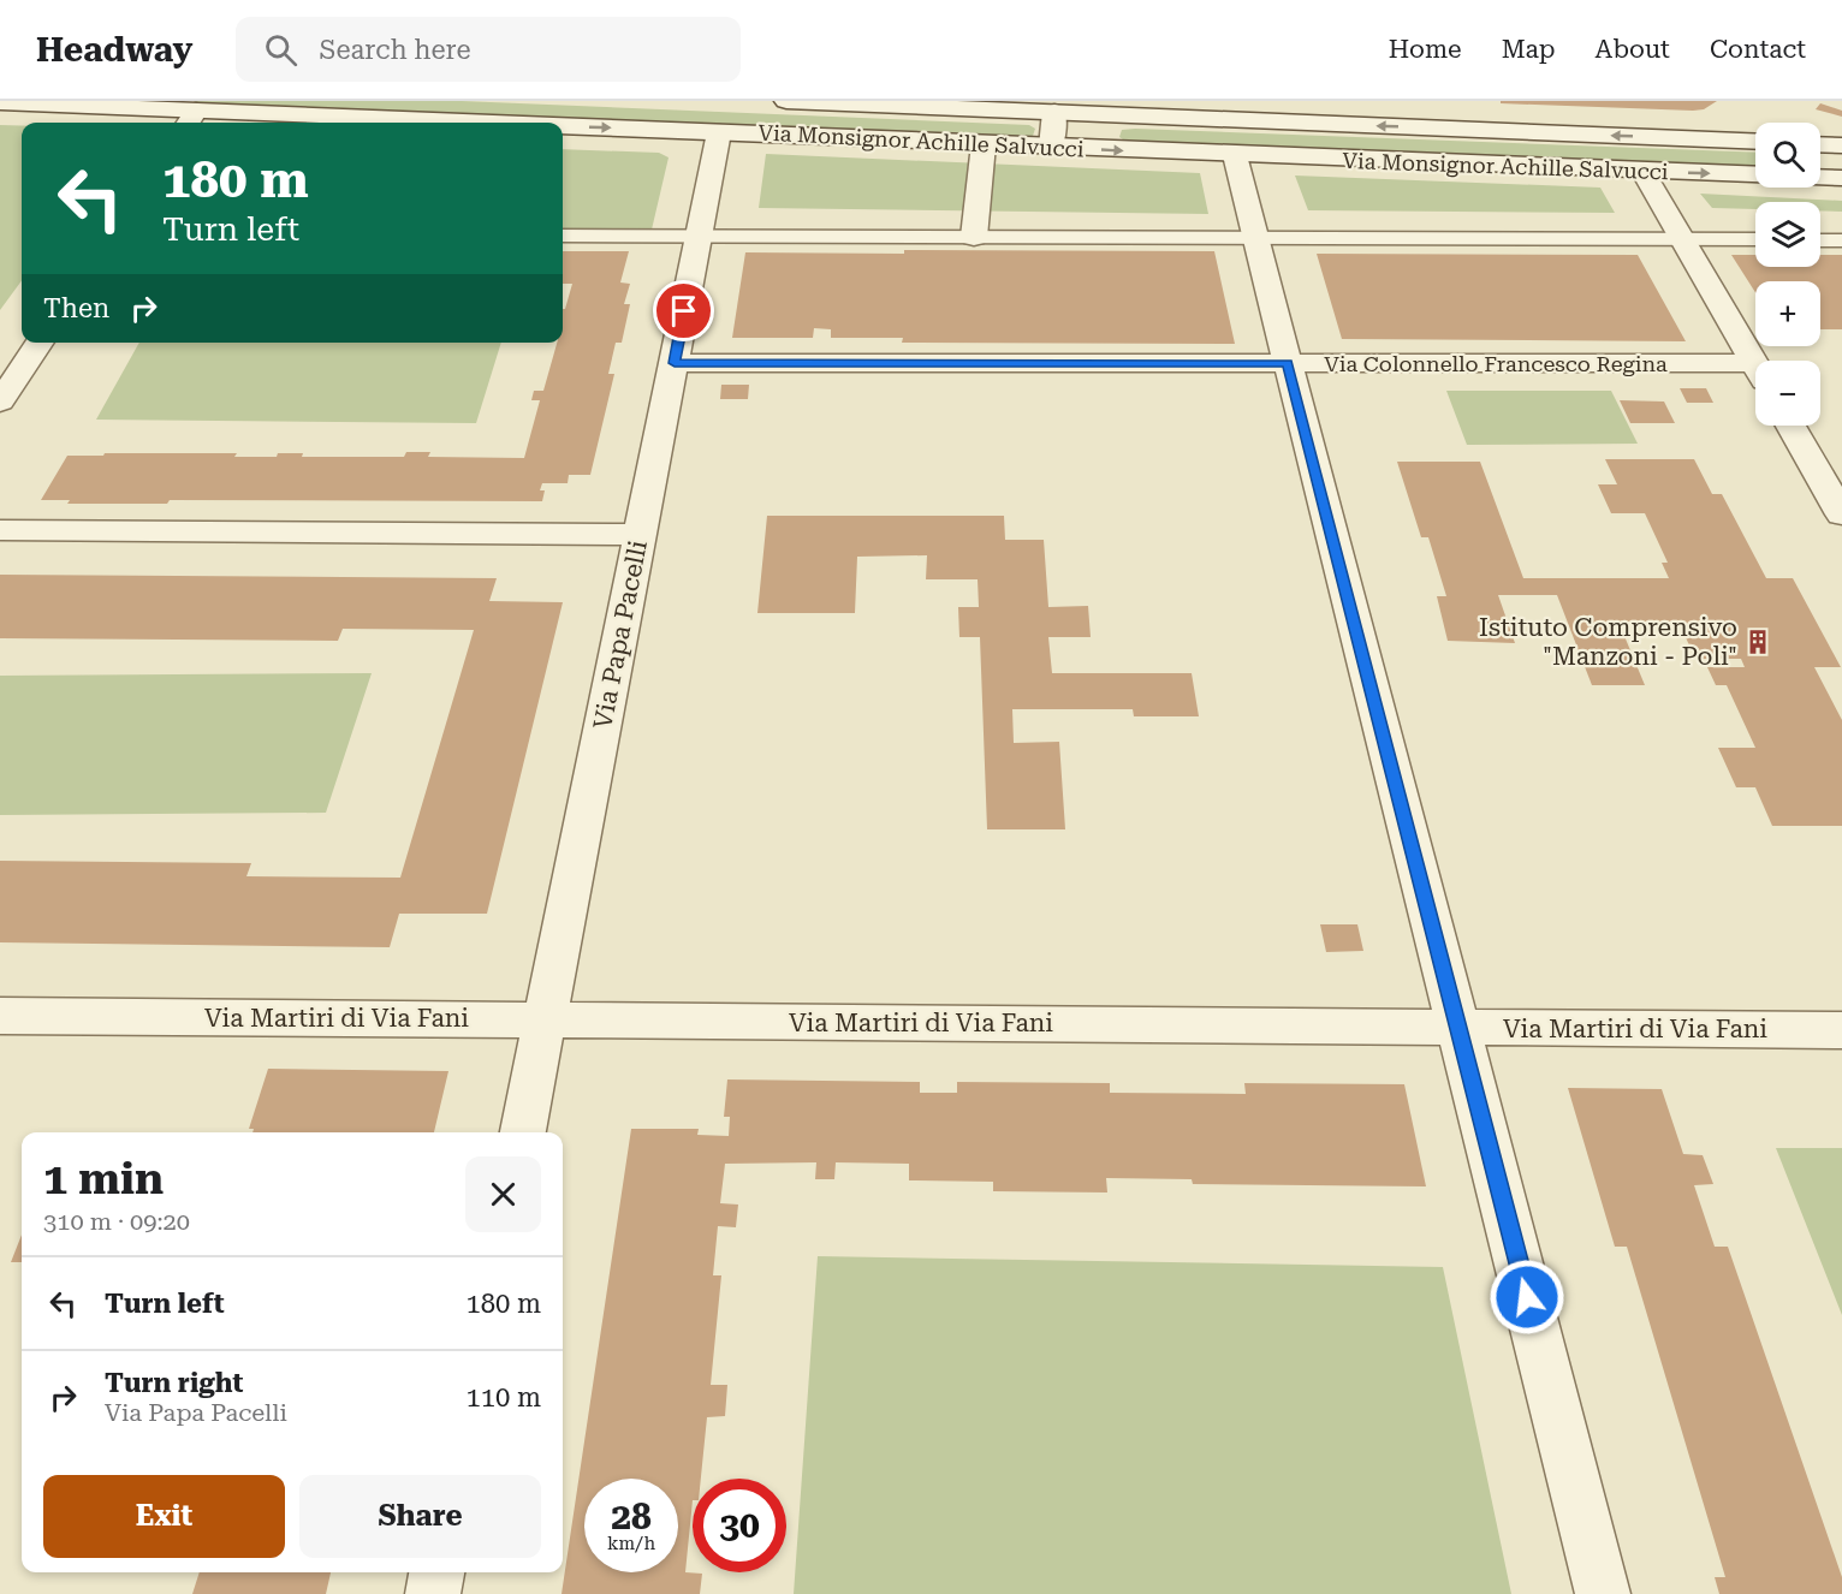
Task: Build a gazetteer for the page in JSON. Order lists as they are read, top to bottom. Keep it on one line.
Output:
{"streets":{"street":["Via Monsignor Achille Salvucci","Via Colonnello Francesco Regina","Via Papa Pacelli","Via Martiri di Via Fani"]},"crossings":[["Via Monsignor Achille Salvucci","Via Papa Pacelli"],["Via Colonnello Francesco Regina","Via Papa Pacelli"],["Via Papa Pacelli","Via Martiri di Via Fani"]],"places":{"building":["Istituto Comprensivo \"Manzoni - Poli\""]},"page":{"header":"Headway","search":"Search here","nav":["Home","Map","About","Contact"],"map_buttons":["+","−"],"turn":["180 m","Turn left"],"then":"Then","heading":["1 min","310 m · 09:20"],"list":[{"name":"Turn left","value":"180 m"},{"name":"Turn right","note":"Via Papa Pacelli","value":"110 m"}],"buttons":["Exit","Share"],"speed":"28 km/h","limit":"30"}}
